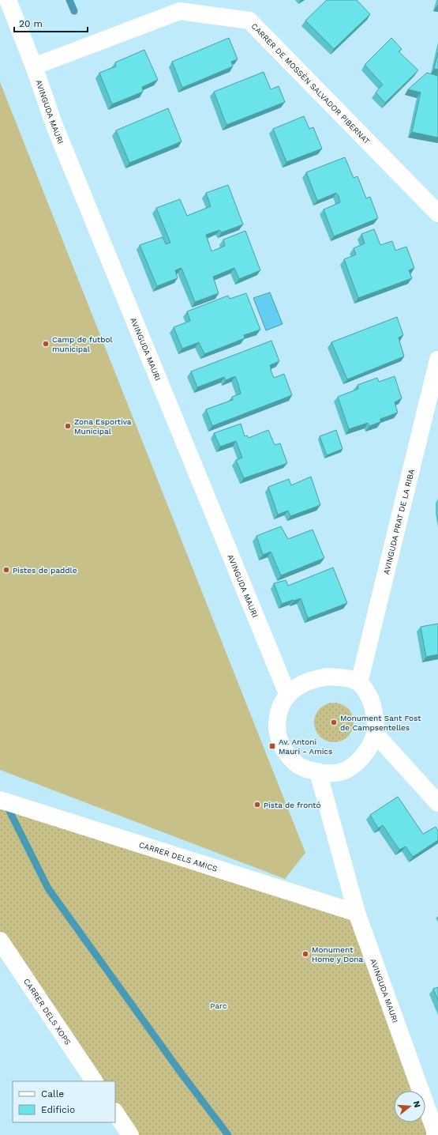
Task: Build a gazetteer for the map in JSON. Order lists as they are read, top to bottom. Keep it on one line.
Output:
{"streets":{"street":["CARRER DE MOSSÈN SALVADOR PIBERNAT","AVINGUDA MAURI","AVINGUDA PRAT DE LA RIBA","CARRER DELS AMICS","CARRER DELS XOPS"]},"crossings":[["CARRER DE MOSSÈN SALVADOR PIBERNAT","AVINGUDA MAURI"],["AVINGUDA MAURI","AVINGUDA PRAT DE LA RIBA"],["AVINGUDA MAURI","CARRER DELS AMICS"]],"parks":["Parc"],"places":{"other":["Camp de futbol municipal","Zona Esportiva Municipal","Pistes de paddle","Monument Sant Fost de Campsentelles","Pista de frontó","Monument Home y Dona"],"transit":["Av. Antoni Mauri - Amics"]},"legend":["Calle","Edificio"],"scale_bar":"20 m","north":"right"}
